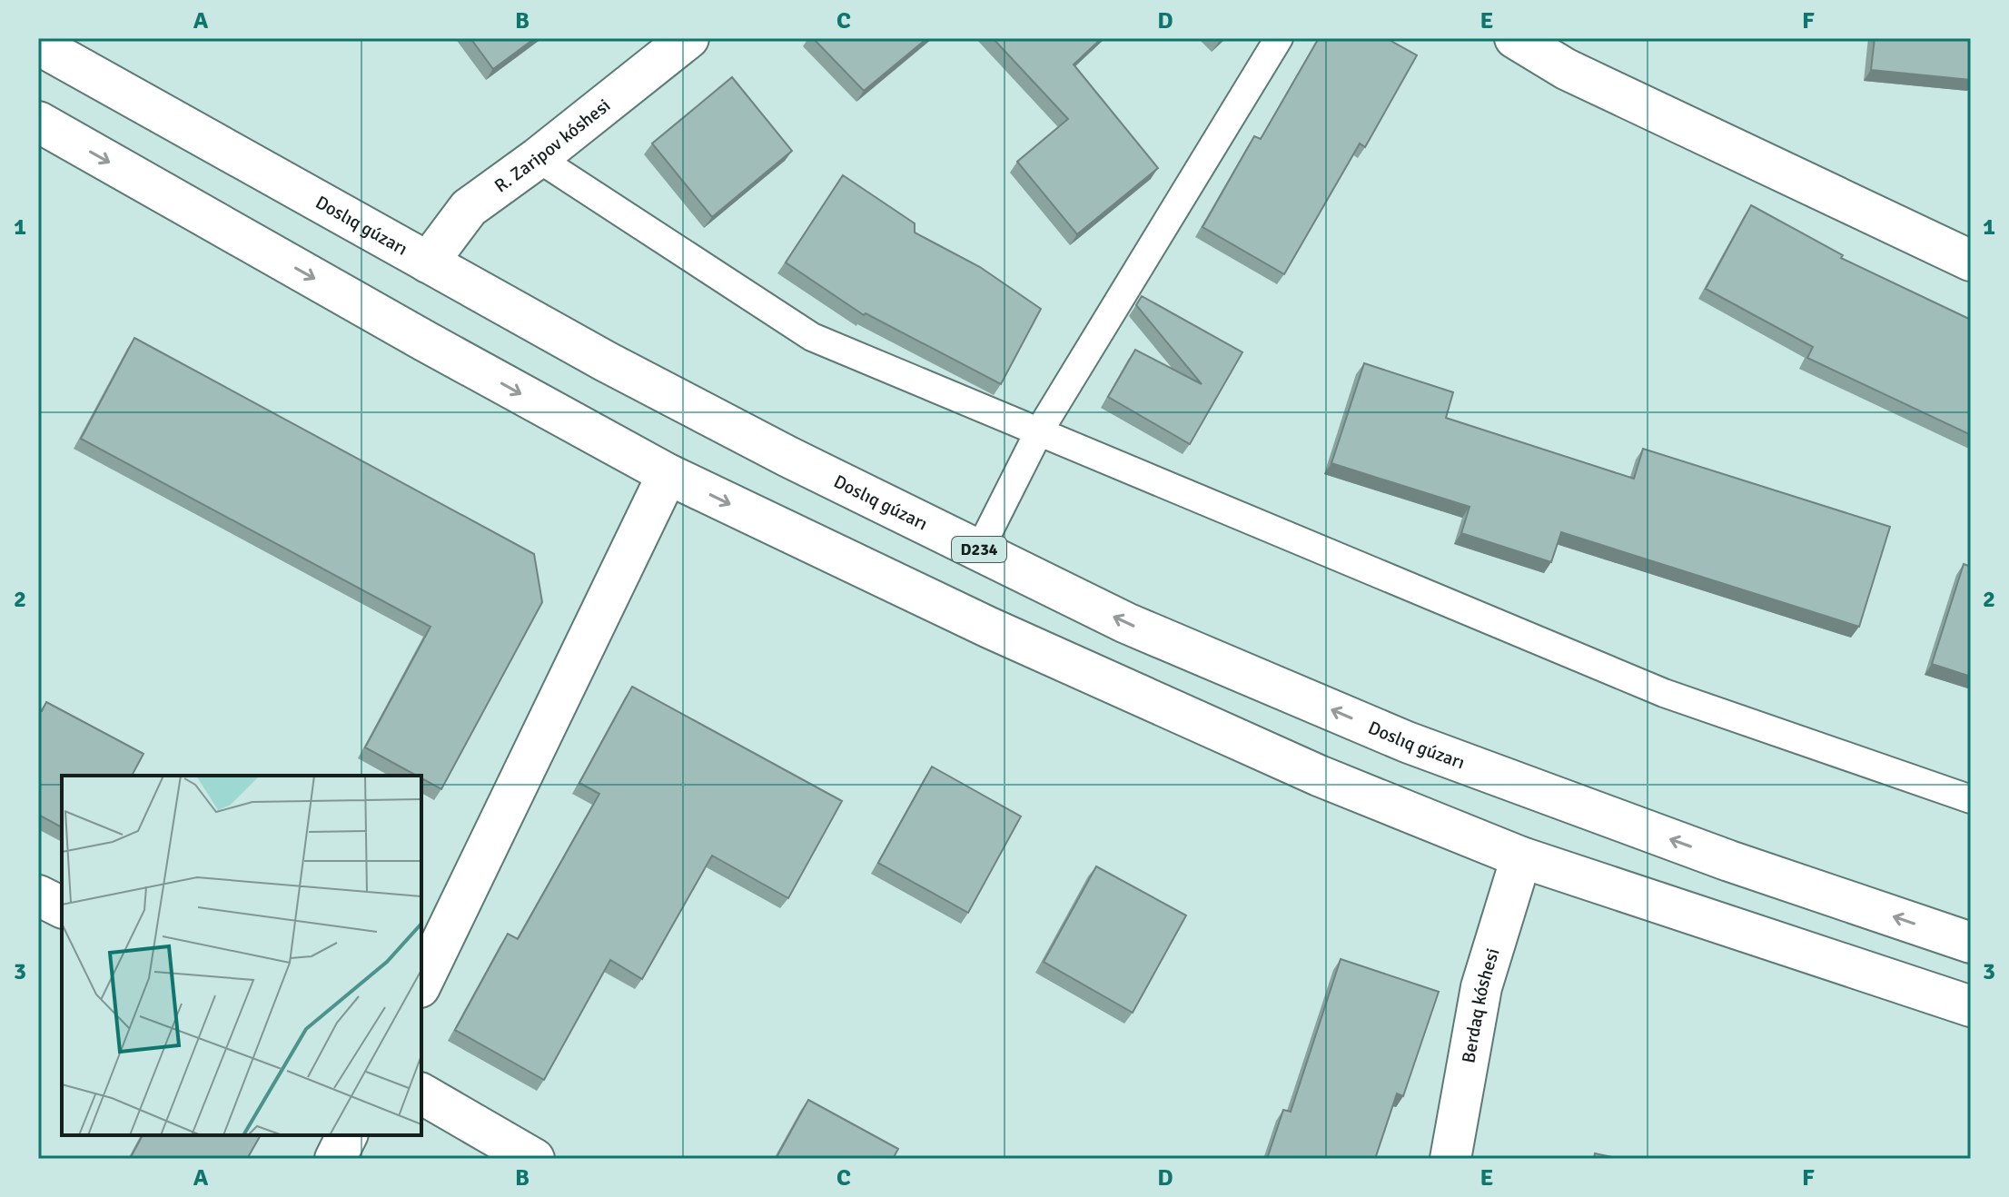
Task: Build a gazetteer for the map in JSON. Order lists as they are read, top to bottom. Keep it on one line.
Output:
{"streets":{"main road":["R. Zaripov kóshesi","Doslıq gúzarı","D234","Berdaq kóshesi"]},"crossings":[["R. Zaripov kóshesi","Doslıq gúzarı"]],"grid":{"columns":["A","B","C","D","E","F"],"rows":["1","2","3"]}}
